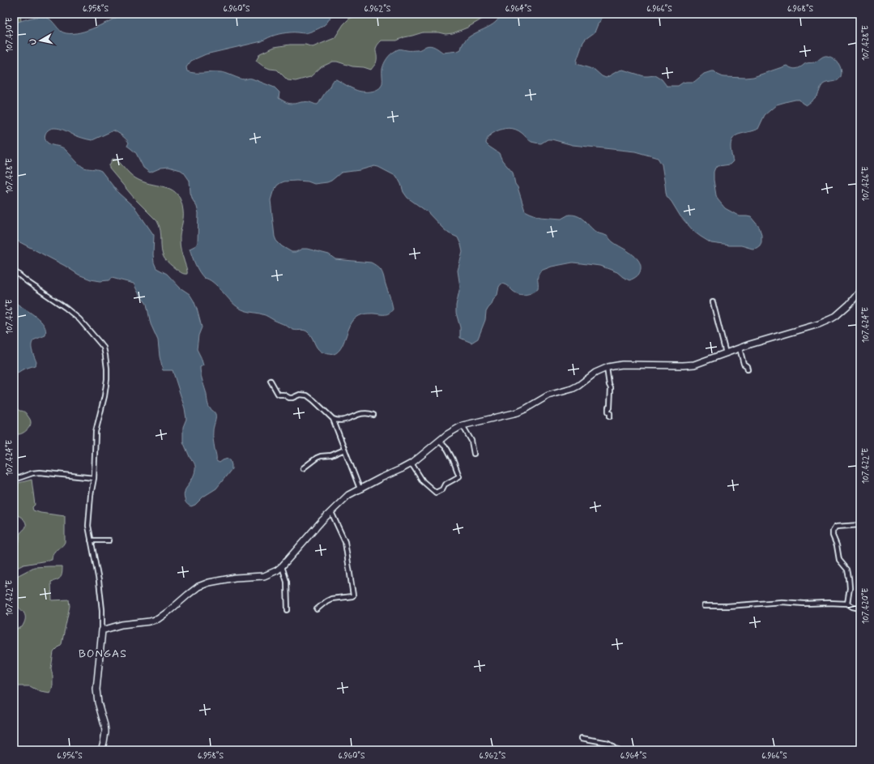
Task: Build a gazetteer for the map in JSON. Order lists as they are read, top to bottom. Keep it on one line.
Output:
{"districts":["BONGAS"],"north":"left","coordinates":["6.958°S","6.960°S","6.962°S","6.964°S","6.966°S","6.968°S","107.430°E","107.428°E","107.426°E","107.424°E","107.422°E","107.420°E","6.956°S"]}
